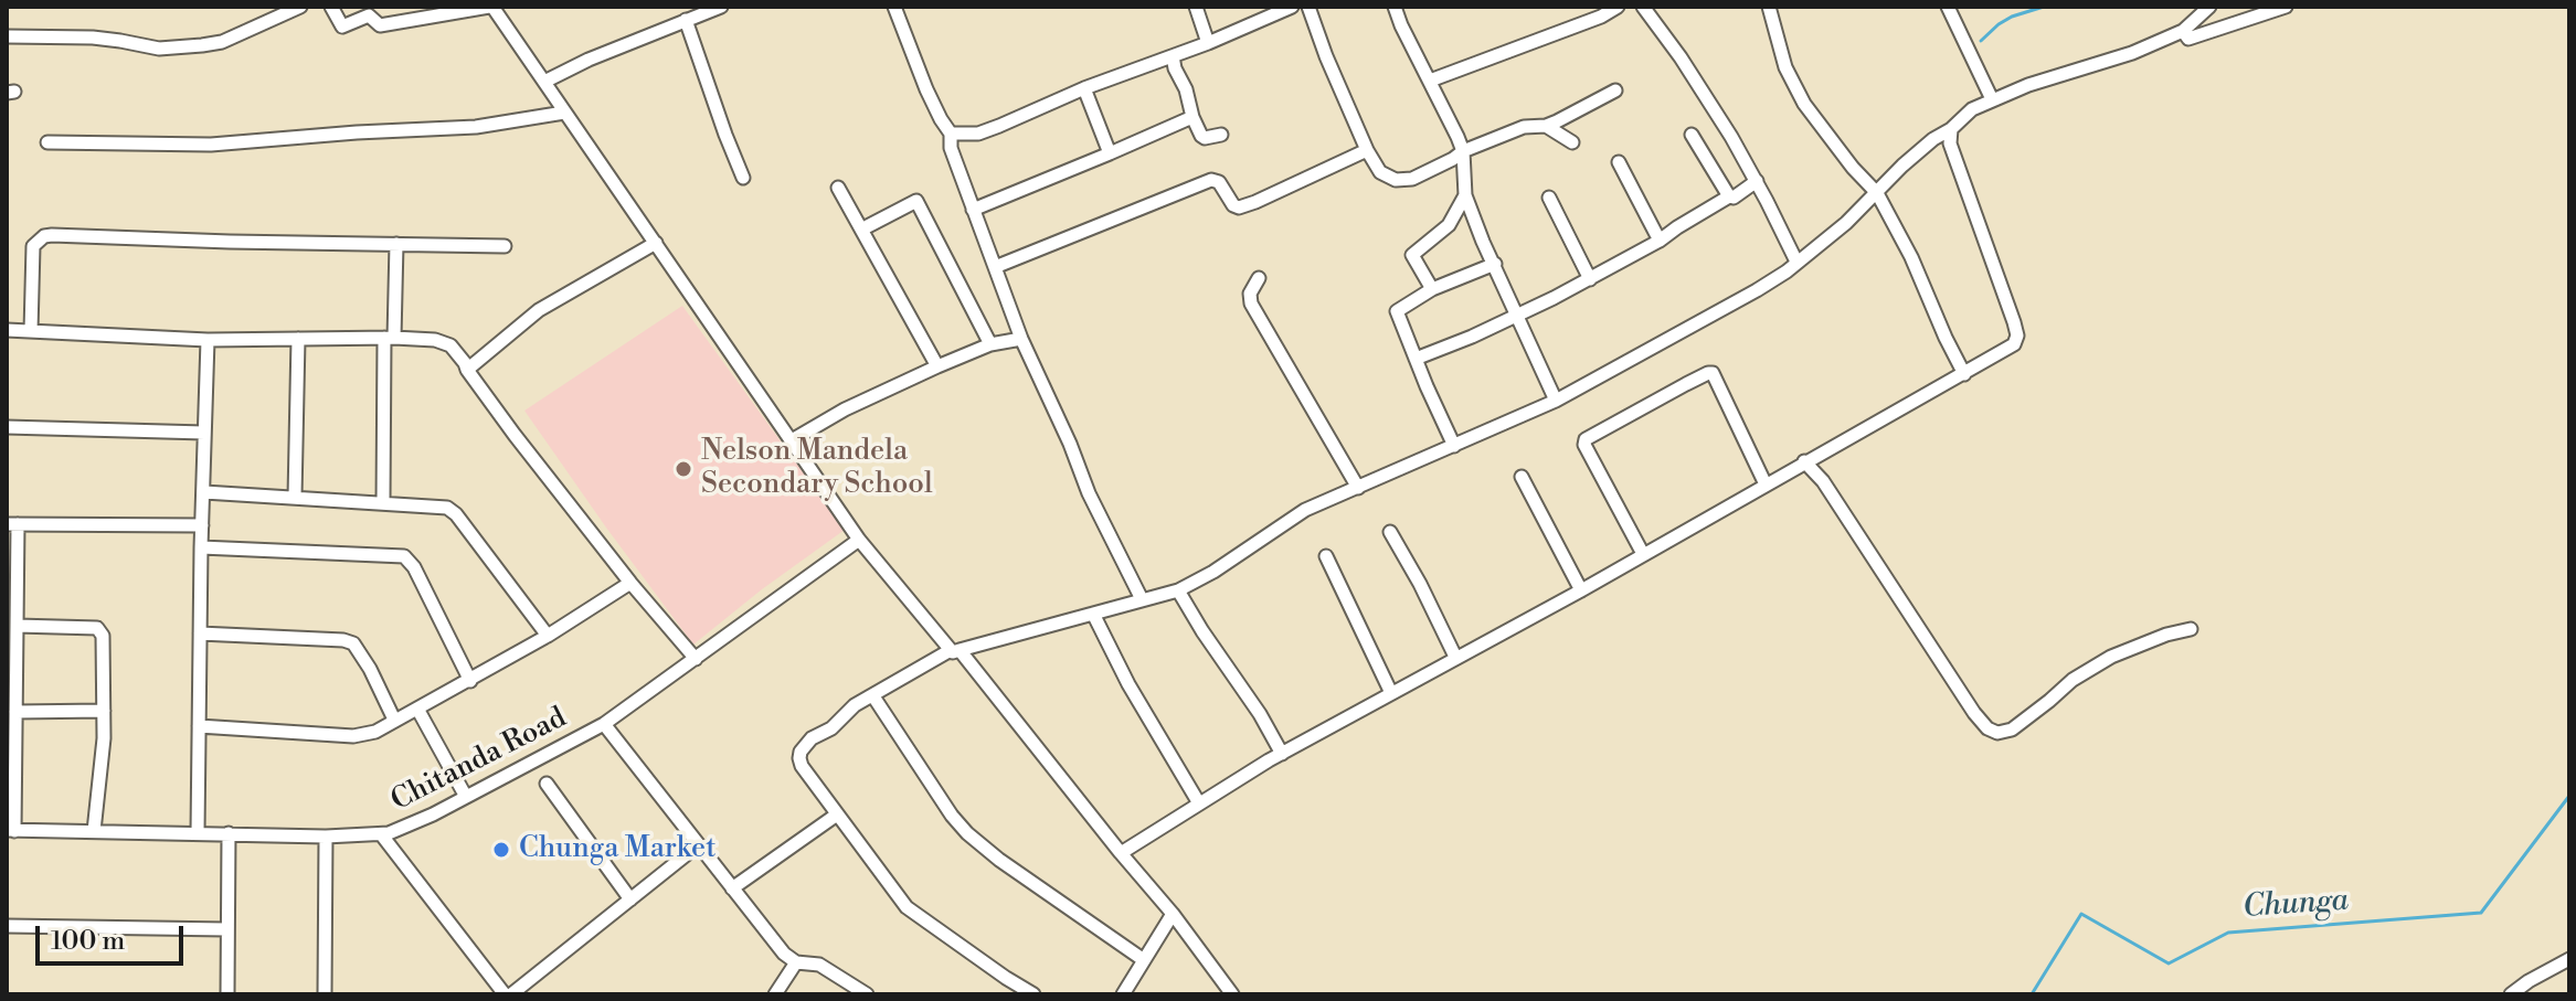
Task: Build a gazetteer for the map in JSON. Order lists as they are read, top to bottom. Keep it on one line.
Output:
{"streets":{"street":["Chitanda Road"]},"water":["Chunga"],"places":["Nelson Mandela Secondary School","Chunga Market"],"scale_bar":"100 m"}
